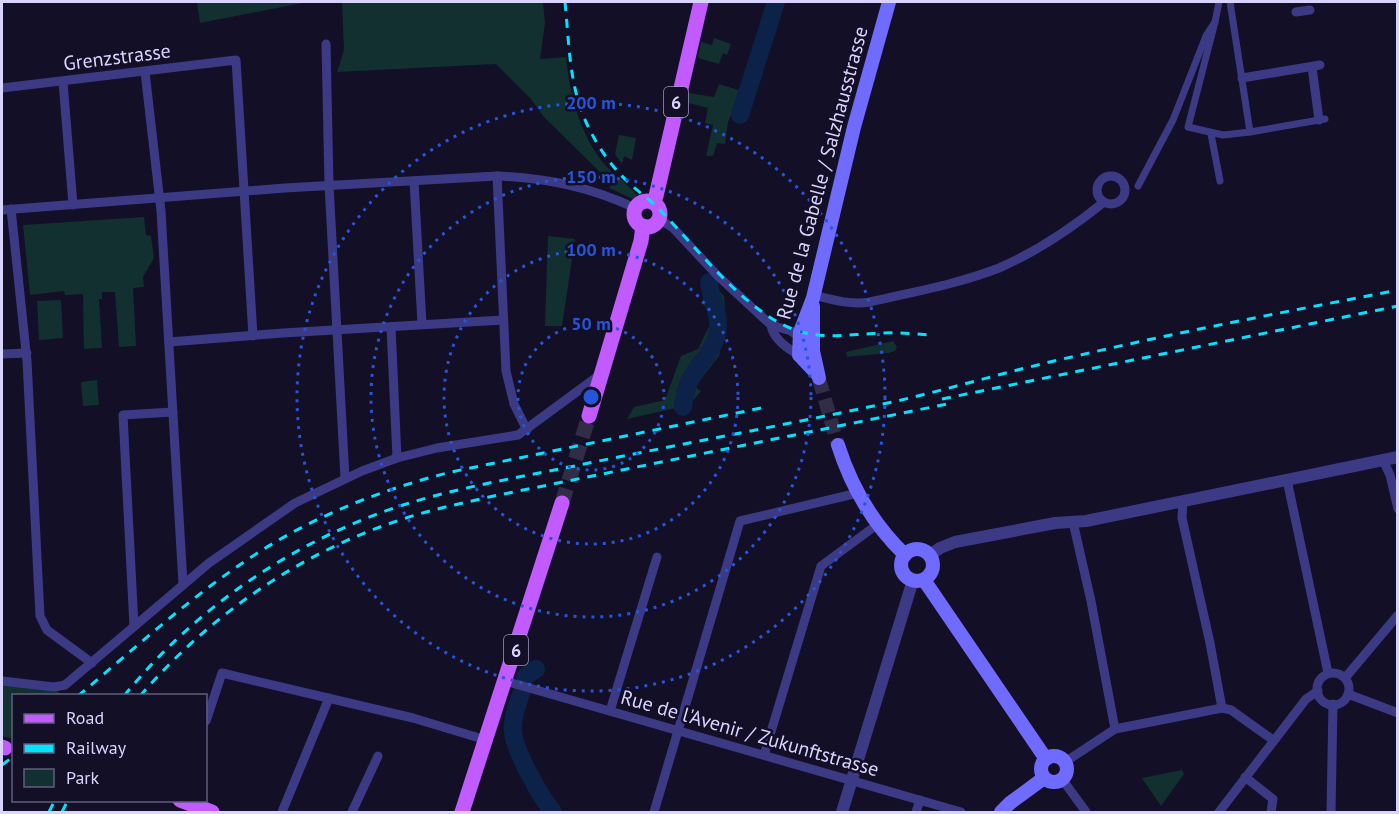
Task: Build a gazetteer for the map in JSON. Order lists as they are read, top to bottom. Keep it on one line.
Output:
{"streets":{"main road":["6","Rue de la Gabelle / Salzhausstrasse"],"street":["Grenzstrasse","Rue de l'Avenir / Zukunftstrasse"]},"crossings":[["6","Rue de l'Avenir / Zukunftstrasse"]],"legend":["Road","Railway","Park"],"rings":["200 m","150 m","100 m","50 m"]}
